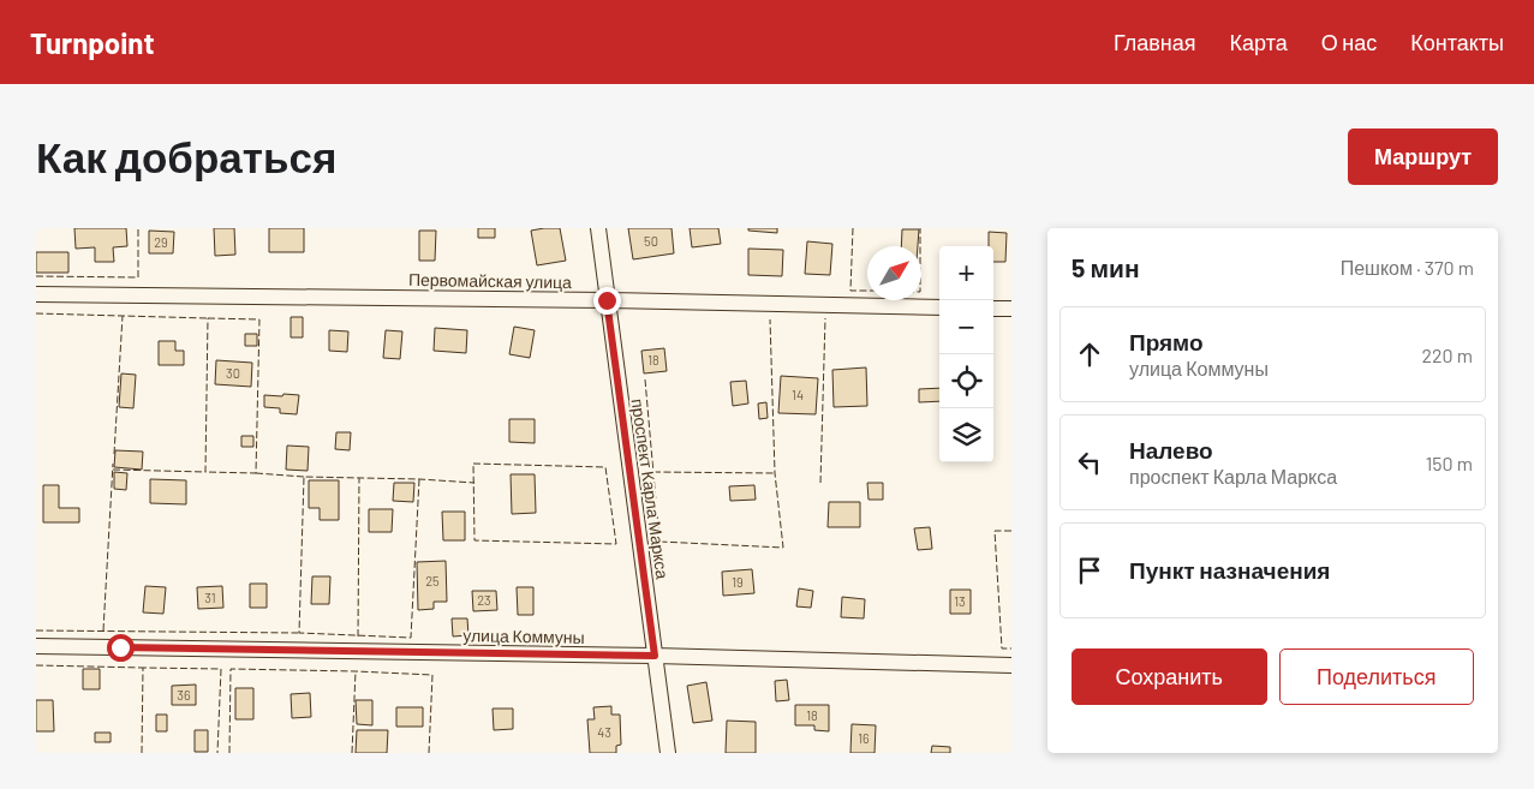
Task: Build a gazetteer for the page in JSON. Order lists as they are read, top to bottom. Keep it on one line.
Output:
{"streets":{"street":["Первомайская улица","проспект Карла Маркса","улица Коммуны"]},"crossings":[["Первомайская улица","проспект Карла Маркса"],["проспект Карла Маркса","улица Коммуны"]],"house_numbers":["50","29","18","30","14","25","19","31","23","13","36","18","43","16"],"north":"top right","page":{"header":"Turnpoint","nav":["Главная","Карта","О нас","Контакты"],"buttons":["Маршрут",["Сохранить","Поделиться"]],"title":"Как добраться","heading":["5 мин","Пешком · 370 m"],"map_buttons":["+","−"],"list":[["Прямо","улица Коммуны","220 m"],["Налево","проспект Карла Маркса","150 m"],"Пункт назначения"]}}
